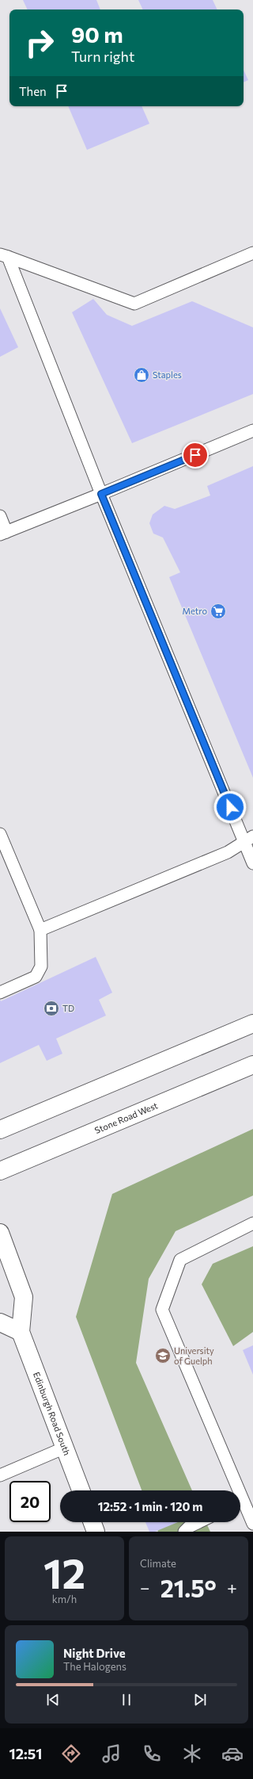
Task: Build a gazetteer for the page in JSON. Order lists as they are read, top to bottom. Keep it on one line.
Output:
{"streets":{"main road":["Stone Road West","Edinburgh Road South"]},"places":{"shop":["Staples"],"supermarket":["Metro"],"bank":["TD"],"school or university":["University of Guelph"]},"page":{"turn":["90 m","Turn right"],"then":"Then","limit":"20","trip":"12:52 · 1 min · 120 m","tile":[["12","km/h"],"Climate"],"heat":["−","21.5°","+"],"song":["Night Drive","The Halogens"],"tabs":"12:51"}}
